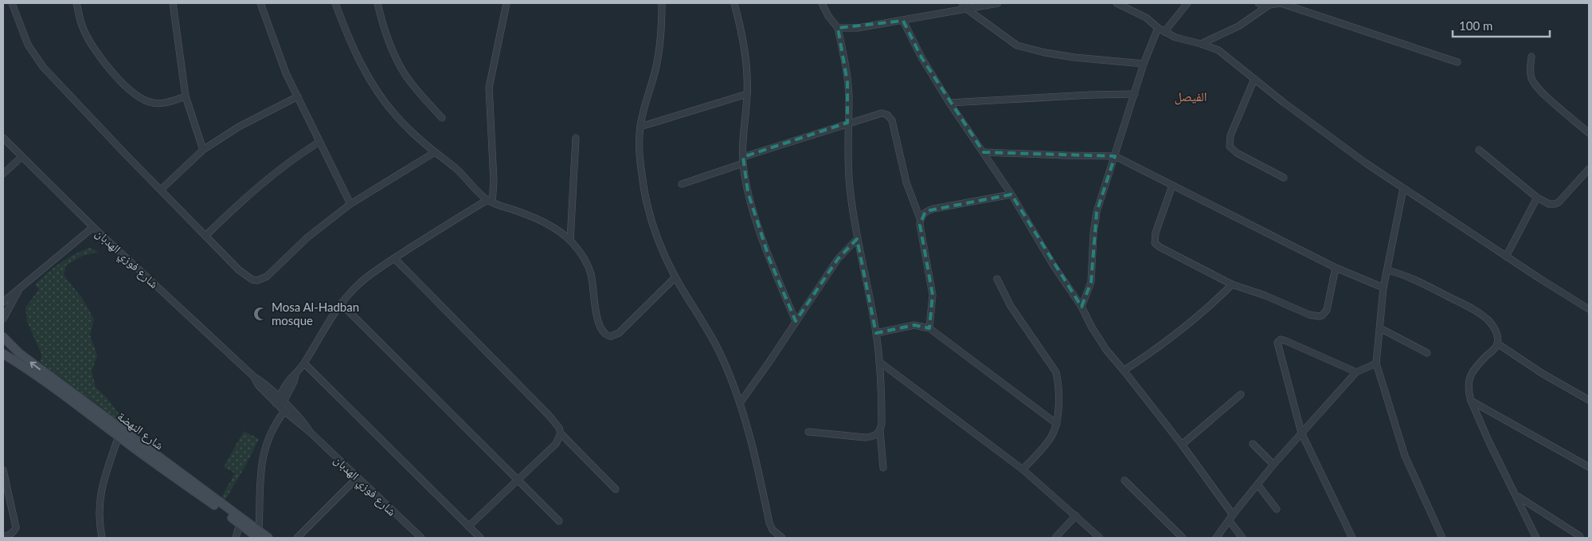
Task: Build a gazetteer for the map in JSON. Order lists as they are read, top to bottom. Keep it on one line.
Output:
{"streets":{"street":["شارع فوزي الهدبان","شارع النهضة"]},"districts":["الفيصل"],"places":{"mosque":["Mosa Al-Hadban mosque"]},"scale_bar":"100 m"}
